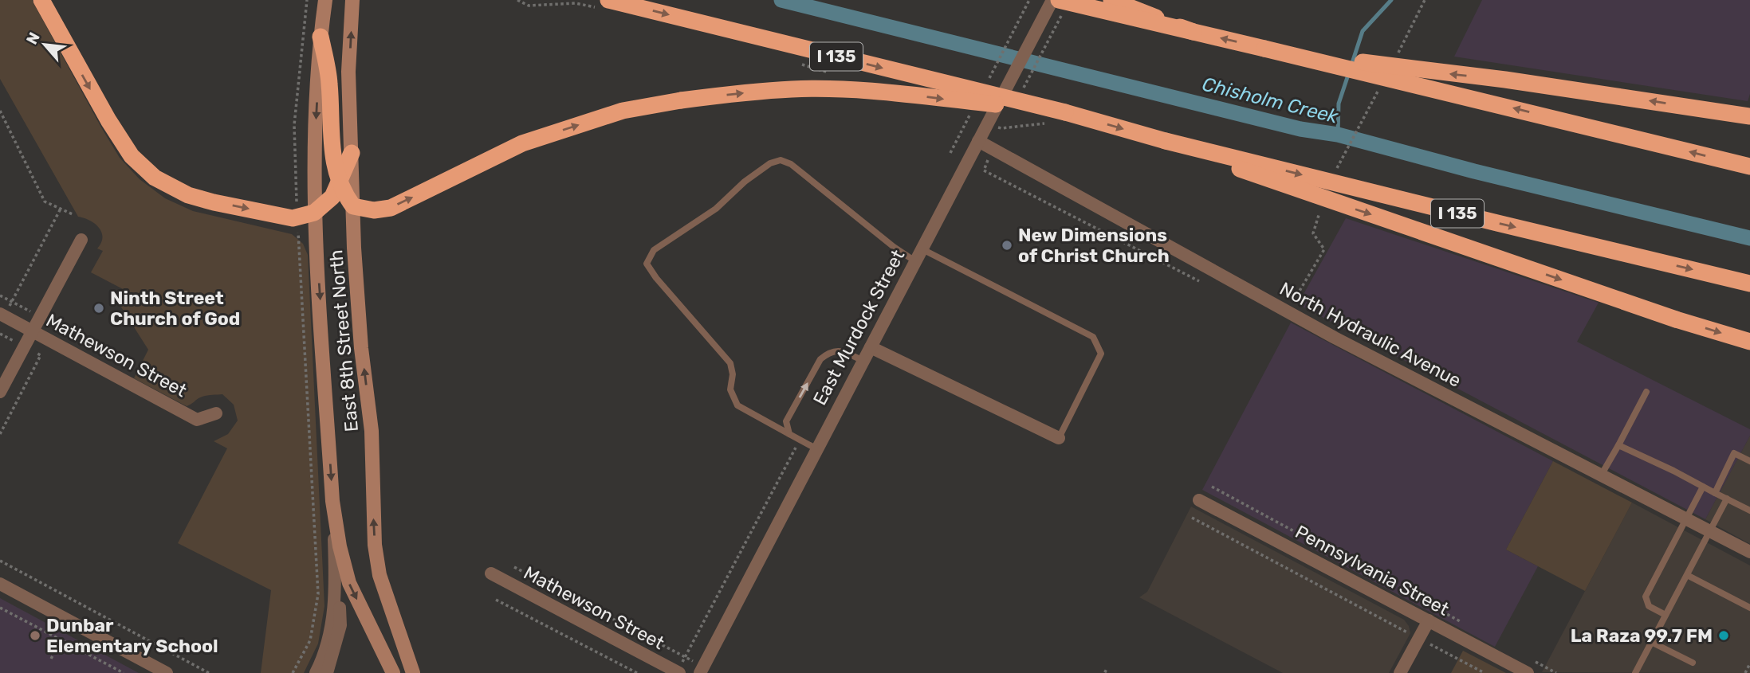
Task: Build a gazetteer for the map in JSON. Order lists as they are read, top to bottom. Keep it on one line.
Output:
{"streets":{"highway":["I 135"],"street":["East Murdock Street","North Hydraulic Avenue","East 8th Street North","Mathewson Street","Pennsylvania Street"]},"crossings":[["East Murdock Street","North Hydraulic Avenue"]],"water":["Chisholm Creek"],"places":["New Dimensions of Christ Church","Ninth Street Church of God","Dunbar Elementary School","La Raza 99.7 FM"],"north":"top left"}
